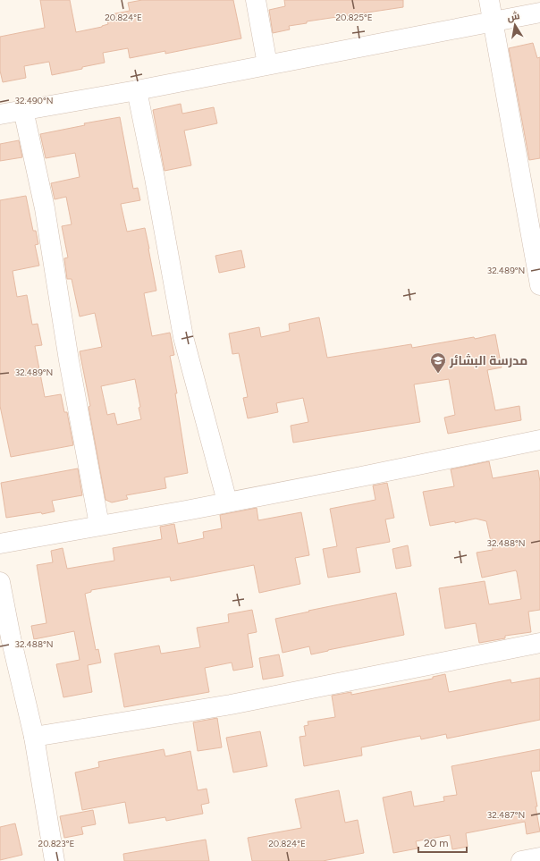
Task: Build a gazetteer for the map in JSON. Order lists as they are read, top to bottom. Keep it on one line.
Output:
{"places":{"school or university":["مدرسة البشائر"]},"scale_bar":"20 m","north":"top","coordinates":["20.824°E","20.825°E","32.490°N","32.489°N","32.488°N","32.487°N","20.823°E"]}
